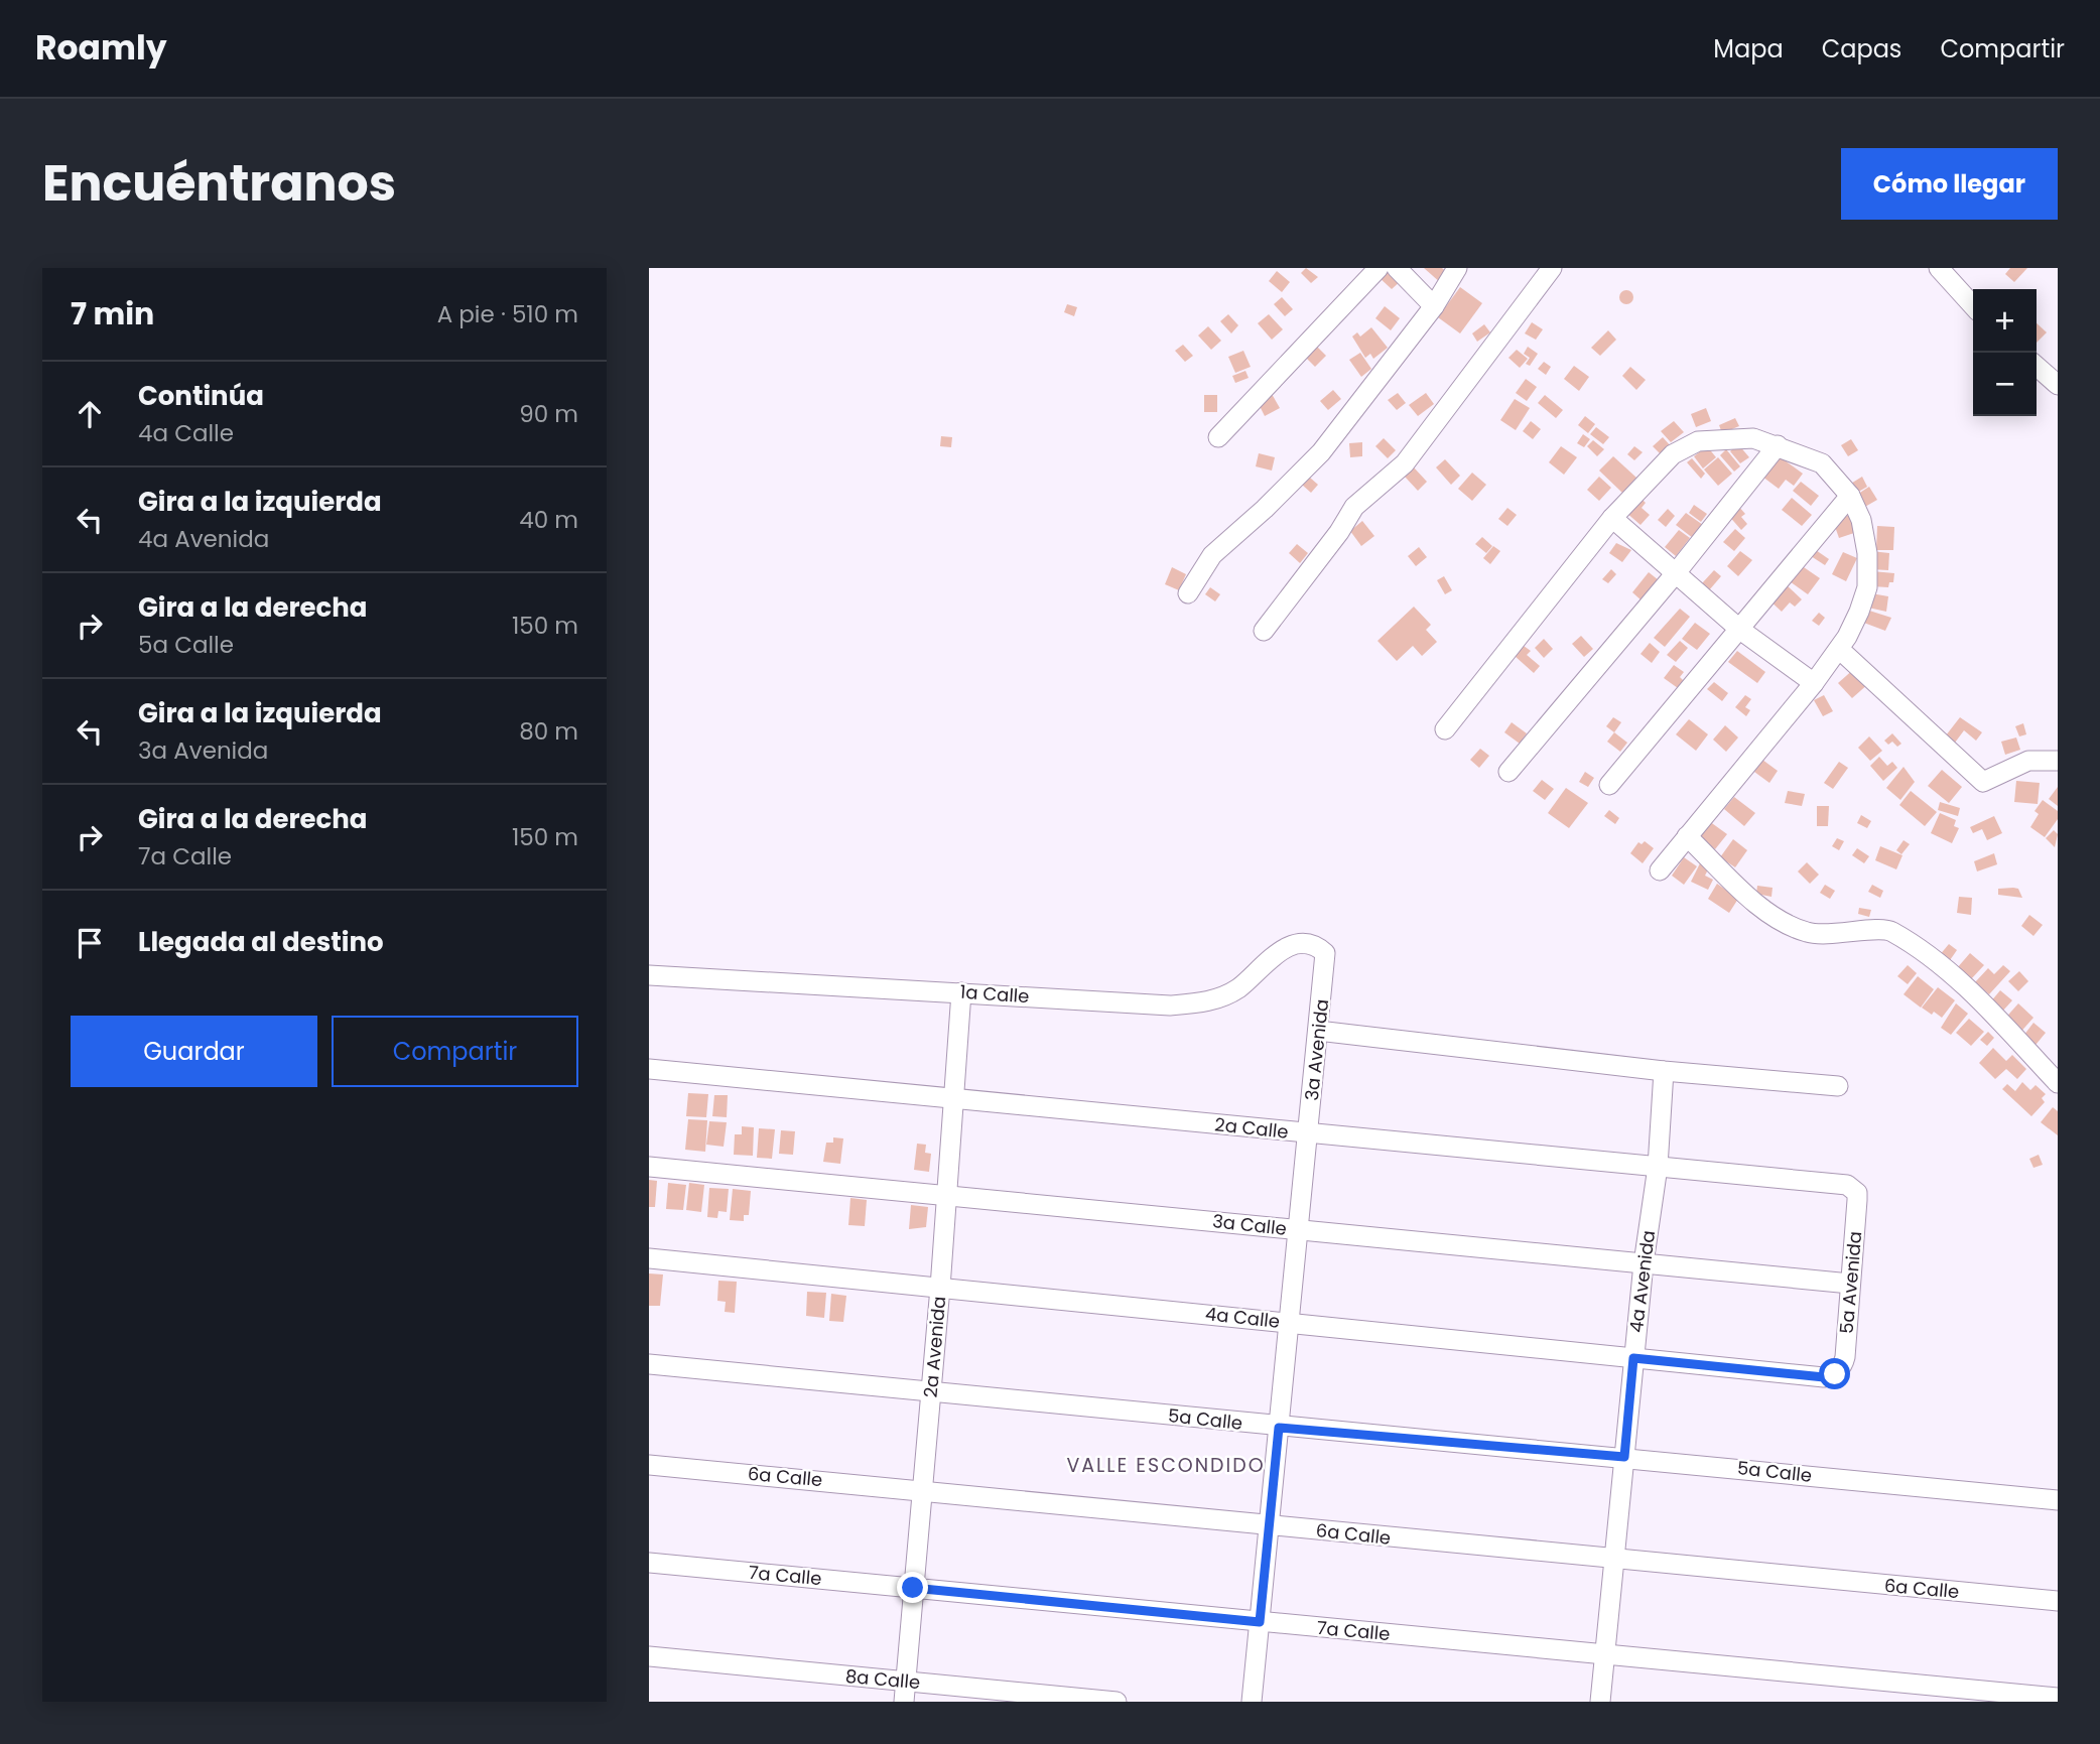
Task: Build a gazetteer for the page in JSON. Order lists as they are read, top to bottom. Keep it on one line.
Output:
{"streets":{"street":["1a Calle","3a Avenida","2a Calle","3a Calle","4a Avenida","5a Avenida","4a Calle","2a Avenida","5a Calle","6a Calle","7a Calle","8a Calle"]},"crossings":[["1a Calle","3a Avenida"],["1a Calle","2a Avenida"],["3a Avenida","2a Calle"],["3a Avenida","3a Calle"],["3a Avenida","4a Calle"],["3a Avenida","5a Calle"],["3a Avenida","6a Calle"],["3a Avenida","7a Calle"],["2a Calle","4a Avenida"],["2a Calle","5a Avenida"],["2a Calle","2a Avenida"],["3a Calle","4a Avenida"],["3a Calle","5a Avenida"],["3a Calle","2a Avenida"],["4a Avenida","4a Calle"],["4a Avenida","5a Calle"],["4a Avenida","6a Calle"],["4a Avenida","7a Calle"],["5a Avenida","4a Calle"],["4a Calle","2a Avenida"],["2a Avenida","5a Calle"],["2a Avenida","6a Calle"],["2a Avenida","7a Calle"],["2a Avenida","8a Calle"]],"districts":["VALLE ESCONDIDO"],"page":{"header":"Roamly","nav":["Mapa","Capas","Compartir"],"title":"Encuéntranos","buttons":["Cómo llegar",["Guardar","Compartir"]],"heading":["7 min","A pie · 510 m"],"map_buttons":["+","−"],"list":[["Continúa","4a Calle","90 m"],["Gira a la izquierda","4a Avenida","40 m"],["Gira a la derecha","5a Calle","150 m"],["Gira a la izquierda","3a Avenida","80 m"],["Gira a la derecha","7a Calle","150 m"],"Llegada al destino"]}}
